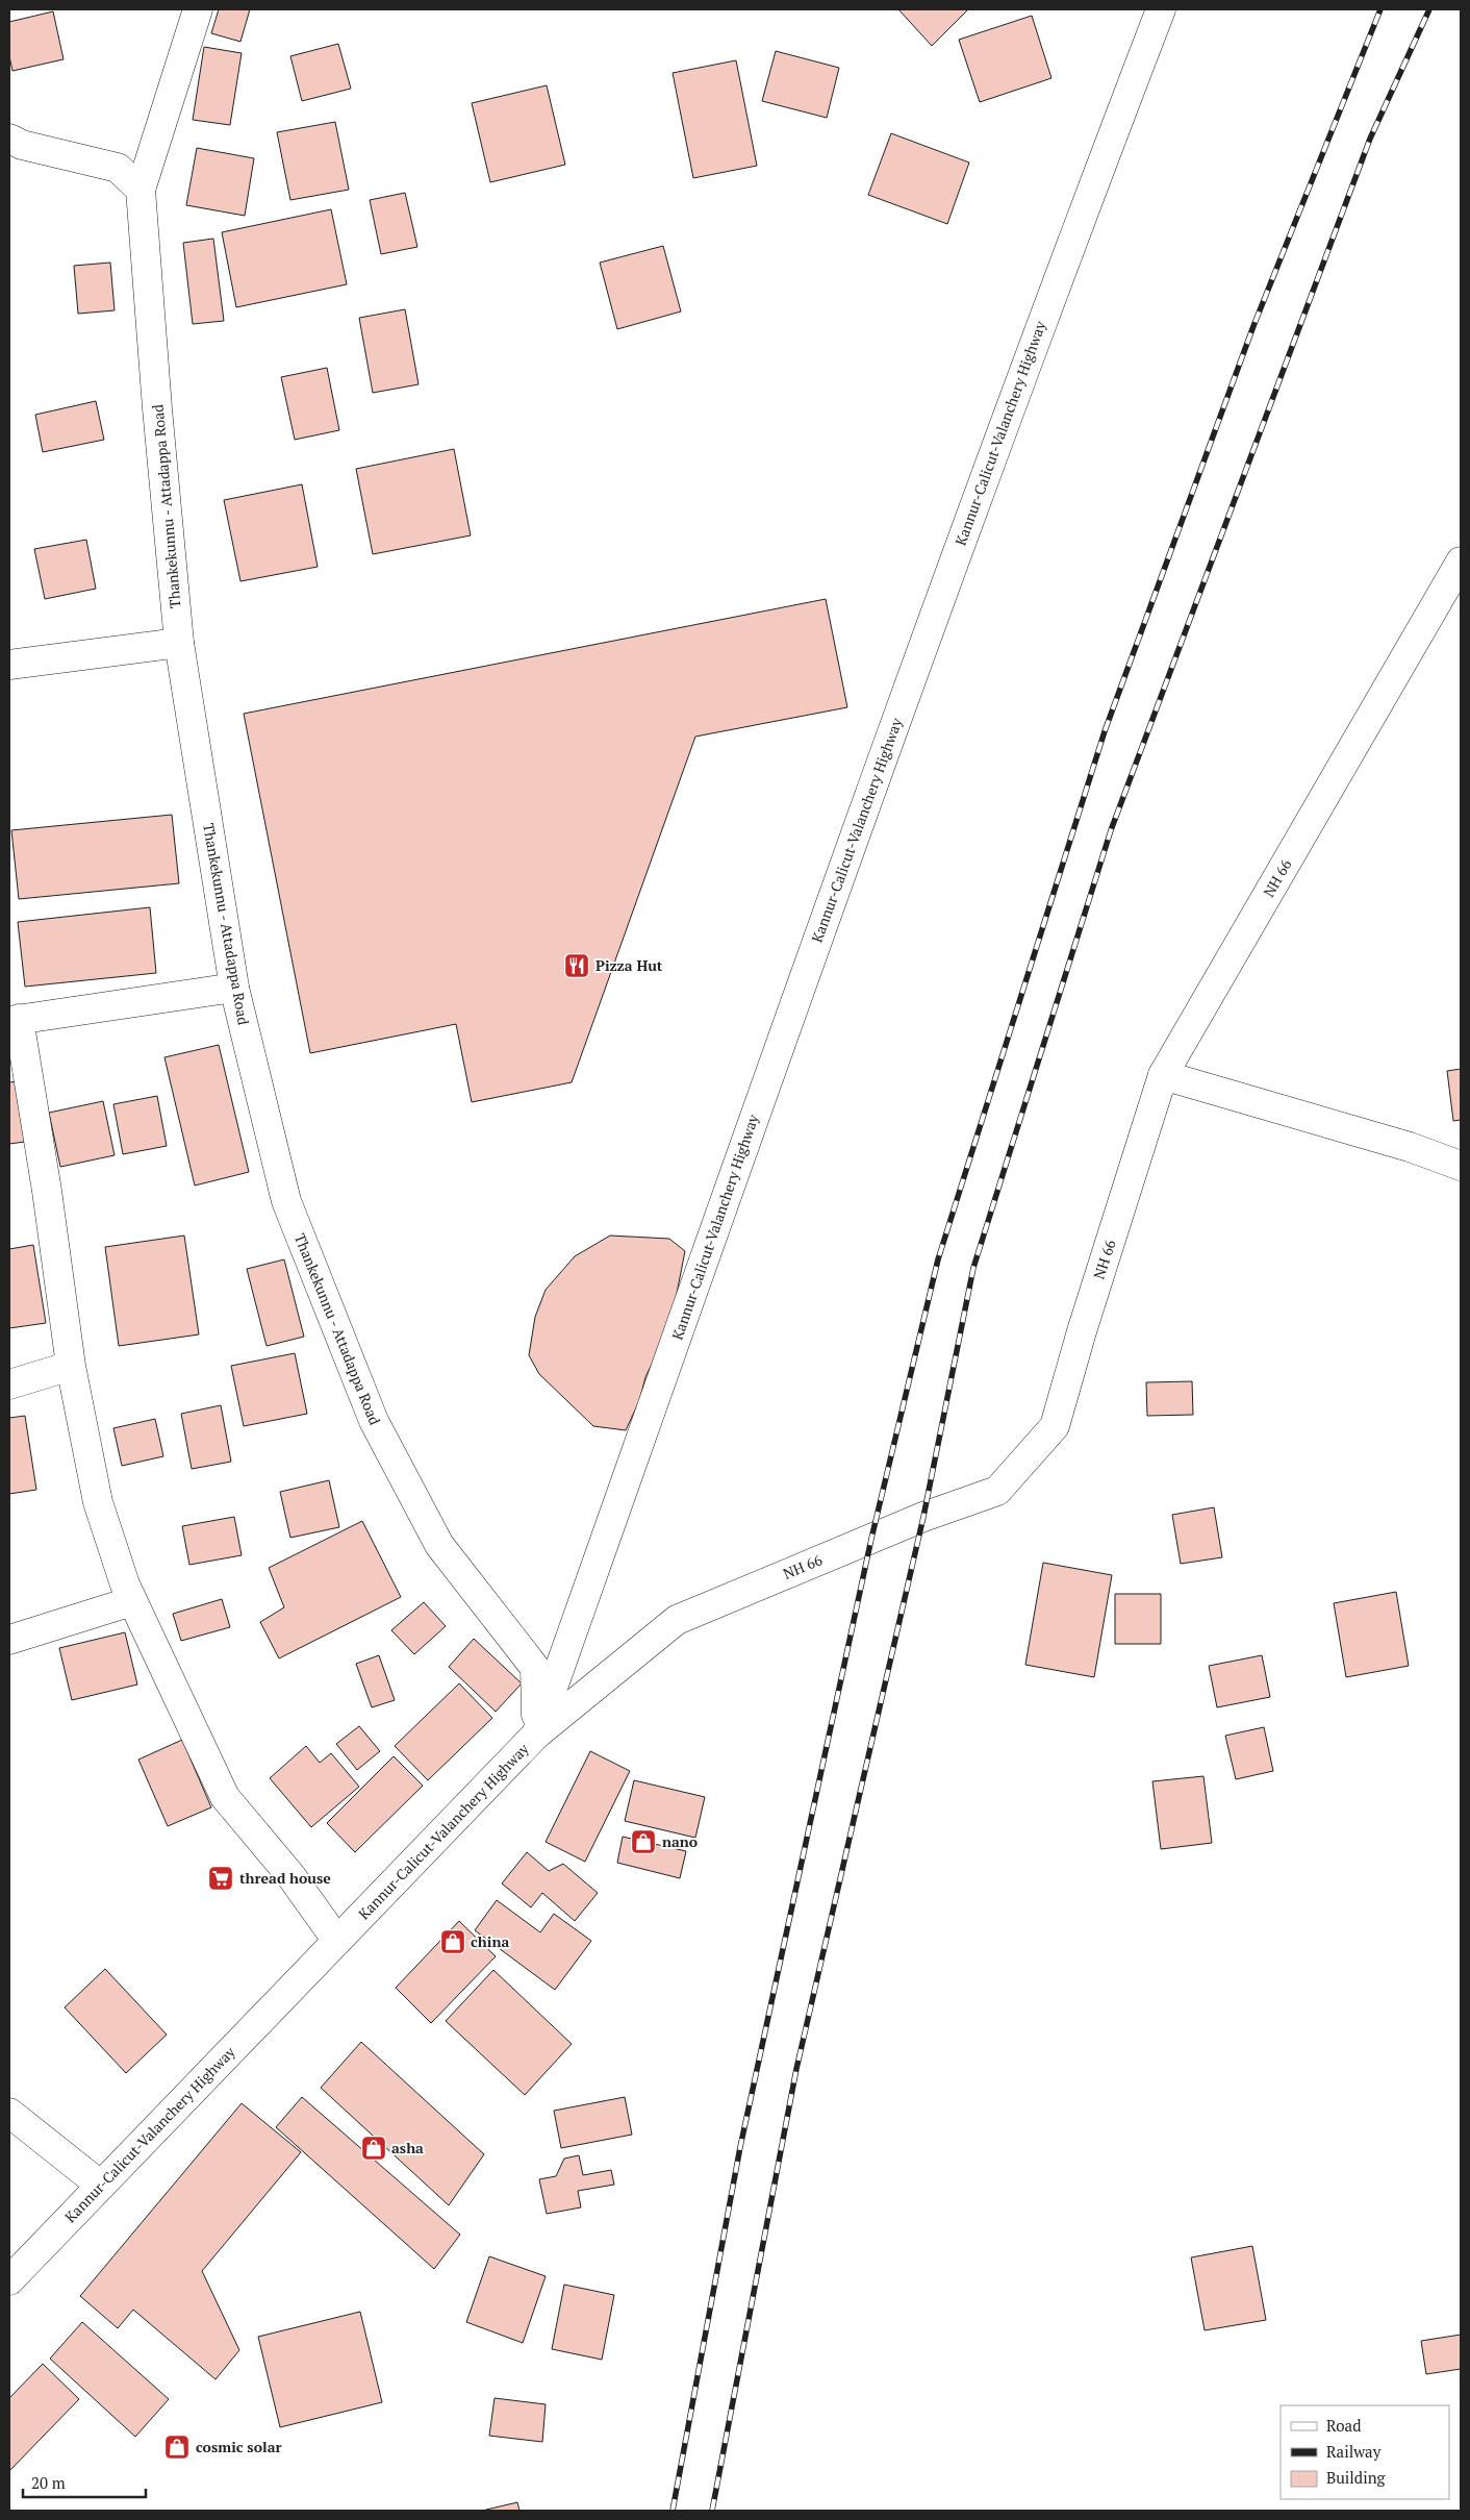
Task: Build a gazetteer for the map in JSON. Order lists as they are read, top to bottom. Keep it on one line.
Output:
{"streets":{"main road":["Kannur-Calicut-Valanchery Highway","Thankekunnu - Attadappa Road","NH 66"]},"crossings":[["Kannur-Calicut-Valanchery Highway","Thankekunnu - Attadappa Road"],["Kannur-Calicut-Valanchery Highway","NH 66"],["Thankekunnu - Attadappa Road","NH 66"]],"places":{"restaurant":["Pizza Hut"],"shop":["nano","china","asha","cosmic solar"],"supermarket":["thread house"]},"legend":["Road","Railway","Building"],"scale_bar":"20 m"}
